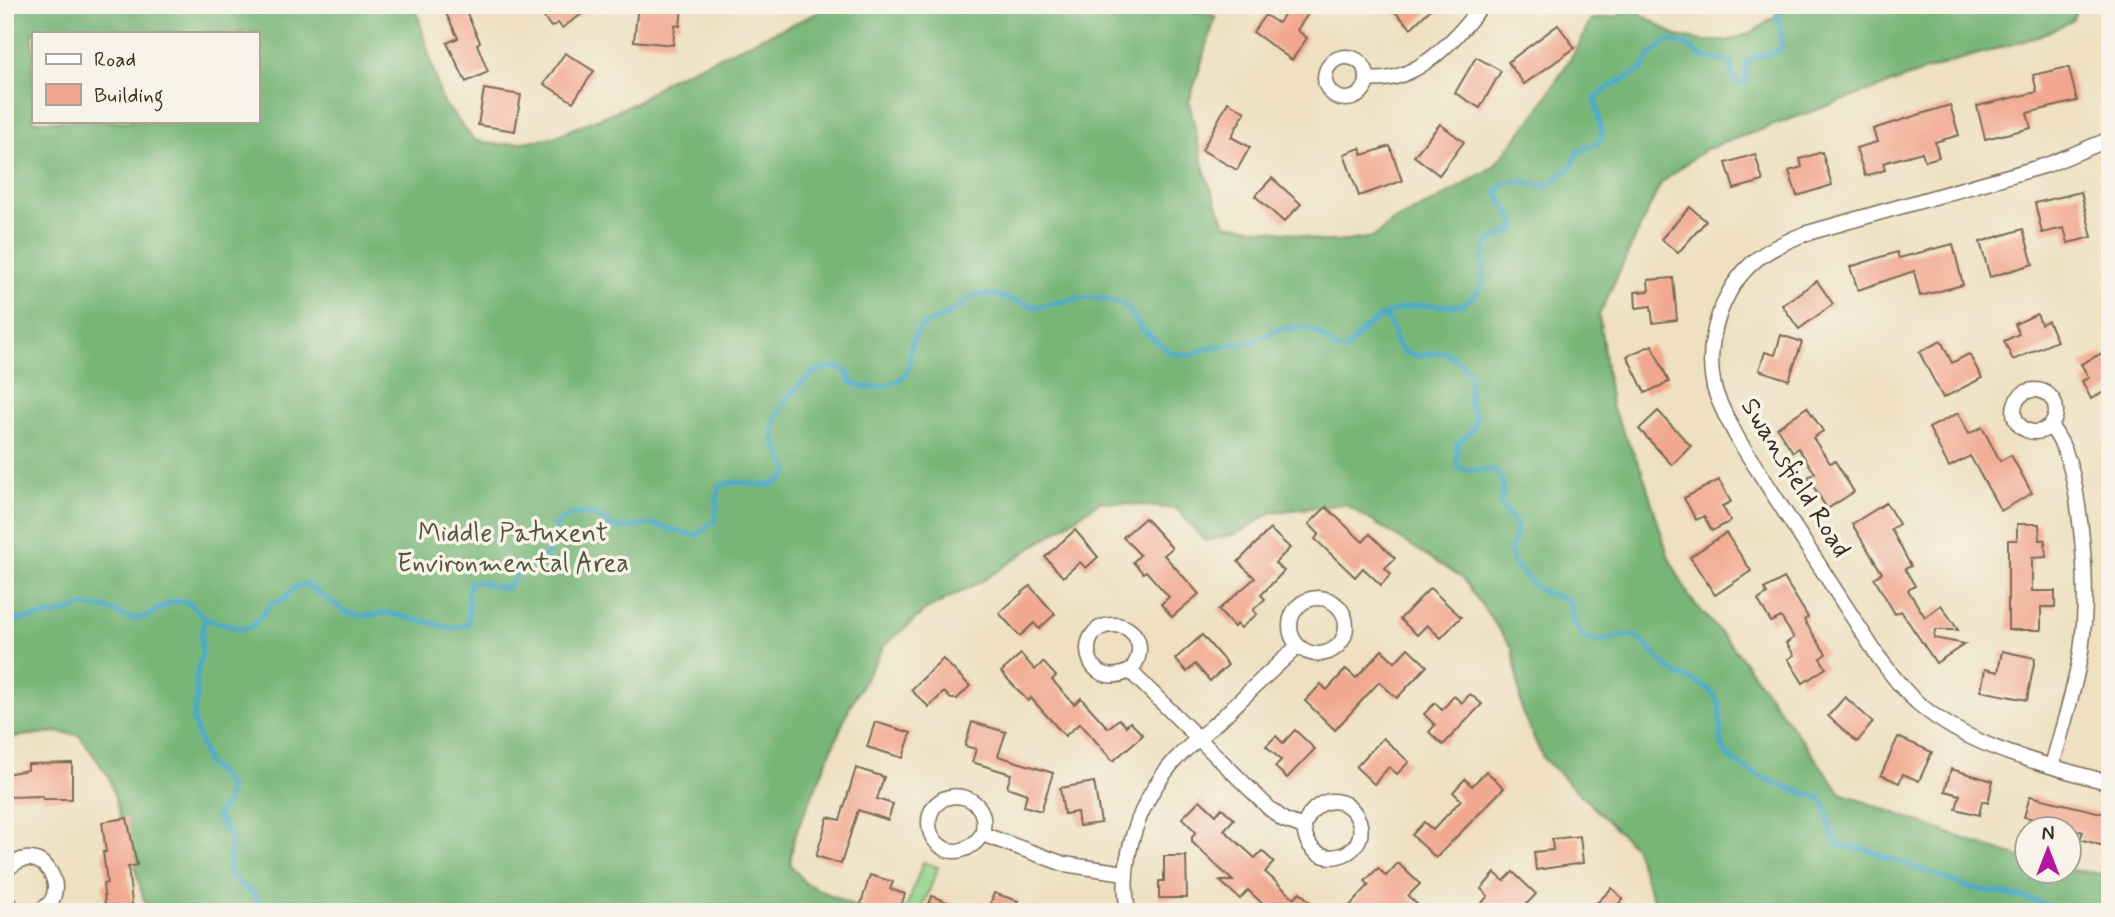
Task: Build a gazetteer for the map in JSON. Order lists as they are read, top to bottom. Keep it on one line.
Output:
{"streets":{"street":["Swansfield Road"]},"parks":["Middle Patuxent Environmental Area"],"legend":["Road","Building"],"north":"top"}
